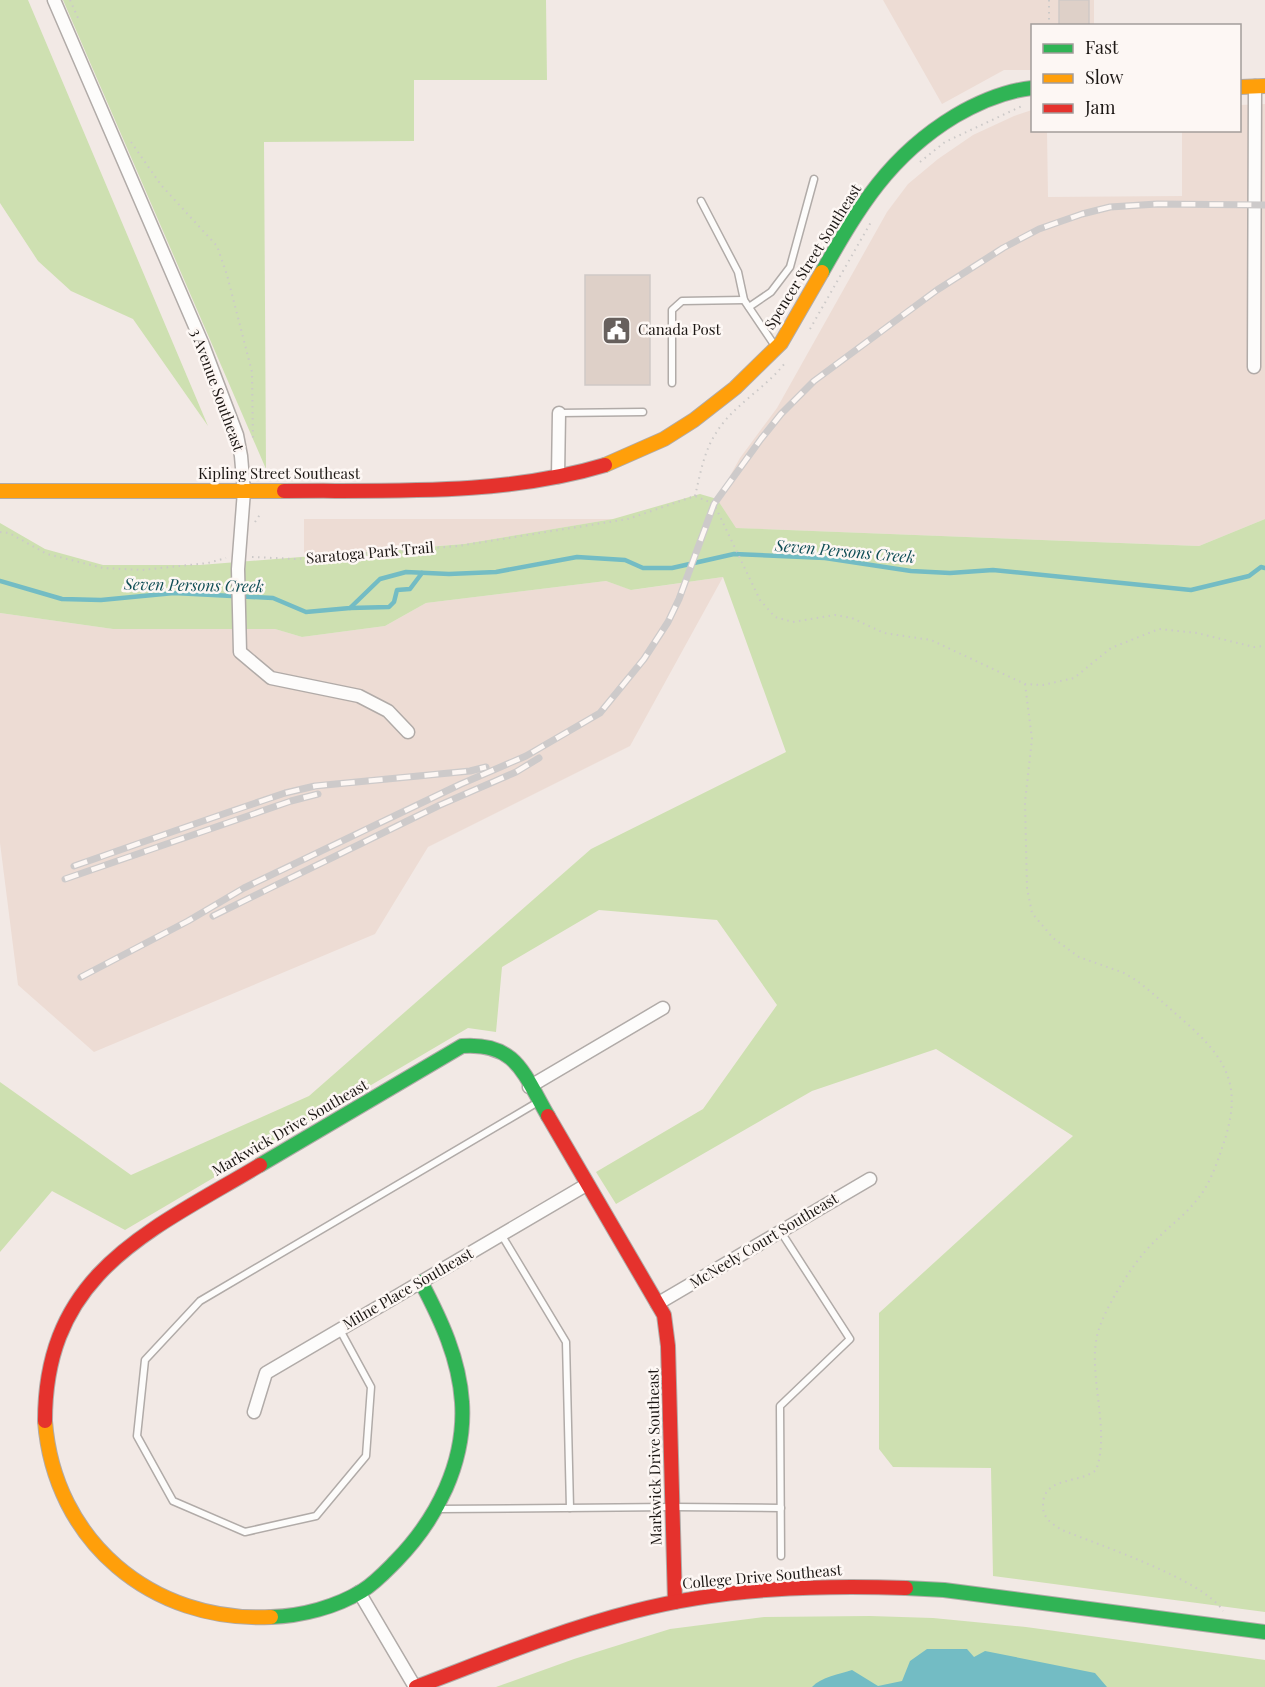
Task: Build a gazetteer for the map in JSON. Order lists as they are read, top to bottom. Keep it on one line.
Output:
{"streets":{"street":["Spencer Street Southeast","3 Avenue Southeast","Kipling Street Southeast","Markwick Drive Southeast","McNeely Court Southeast","Milne Place Southeast","College Drive Southeast"],"path":["Saratoga Park Trail"]},"crossings":[["Spencer Street Southeast","Kipling Street Southeast"],["3 Avenue Southeast","Kipling Street Southeast"],["3 Avenue Southeast","Saratoga Park Trail"],["Markwick Drive Southeast","McNeely Court Southeast"],["Markwick Drive Southeast","Milne Place Southeast"],["Markwick Drive Southeast","College Drive Southeast"]],"water":["Seven Persons Creek"],"places":{"public building":["Canada Post"]},"legend":["Fast","Slow","Jam"]}
